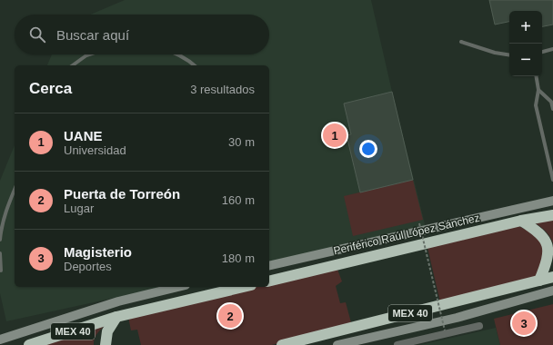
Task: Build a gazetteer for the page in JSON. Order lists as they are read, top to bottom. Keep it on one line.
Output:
{"streets":{"highway":["Periférico Raúl López Sánchez","MEX 40"]},"page":{"map_buttons":["+","−"],"search":"Buscar aquí","heading":["Cerca","3 resultados"],"list":[{"mark":"1","name":"UANE","note":"Universidad","value":"30 m"},{"mark":"2","name":"Puerta de Torreón","note":"Lugar","value":"160 m"},{"mark":"3","name":"Magisterio","note":"Deportes","value":"180 m"}],"pins":["1","2","3"]}}
